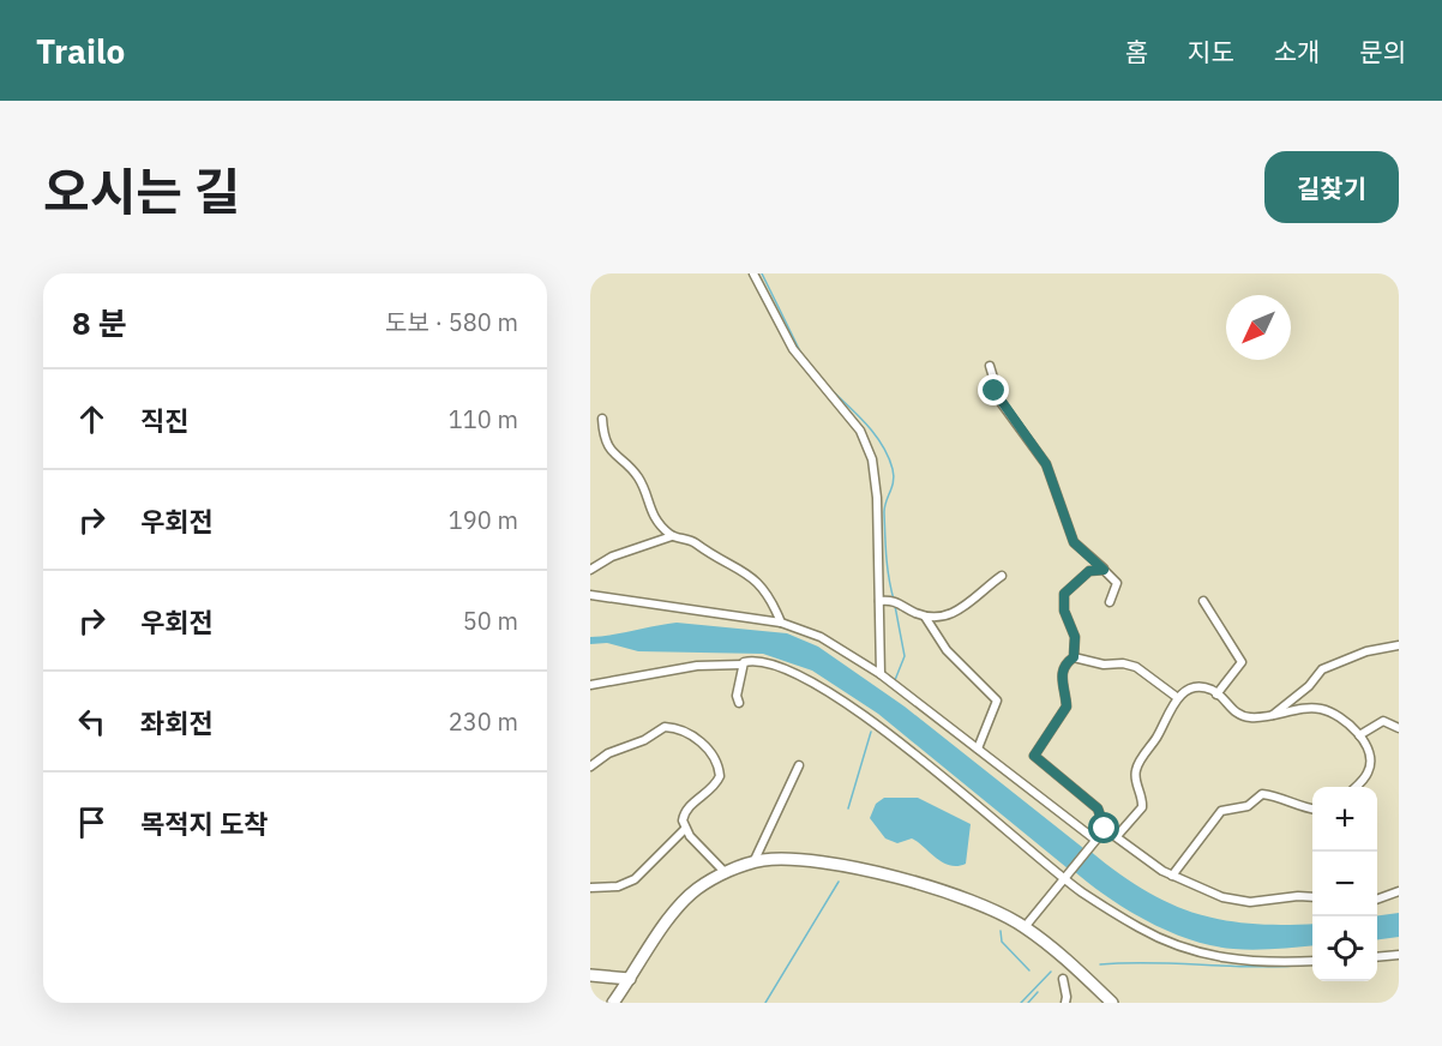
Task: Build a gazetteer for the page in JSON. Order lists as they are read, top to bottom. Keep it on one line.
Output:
{"north":"bottom left","page":{"header":"Trailo","nav":["홈","지도","소개","문의"],"title":"오시는 길","buttons":"길찾기","heading":["8 분","도보 · 580 m"],"list":[["직진","110 m"],["우회전","190 m"],["우회전","50 m"],["좌회전","230 m"],"목적지 도착"],"map_buttons":["+","−"]}}
